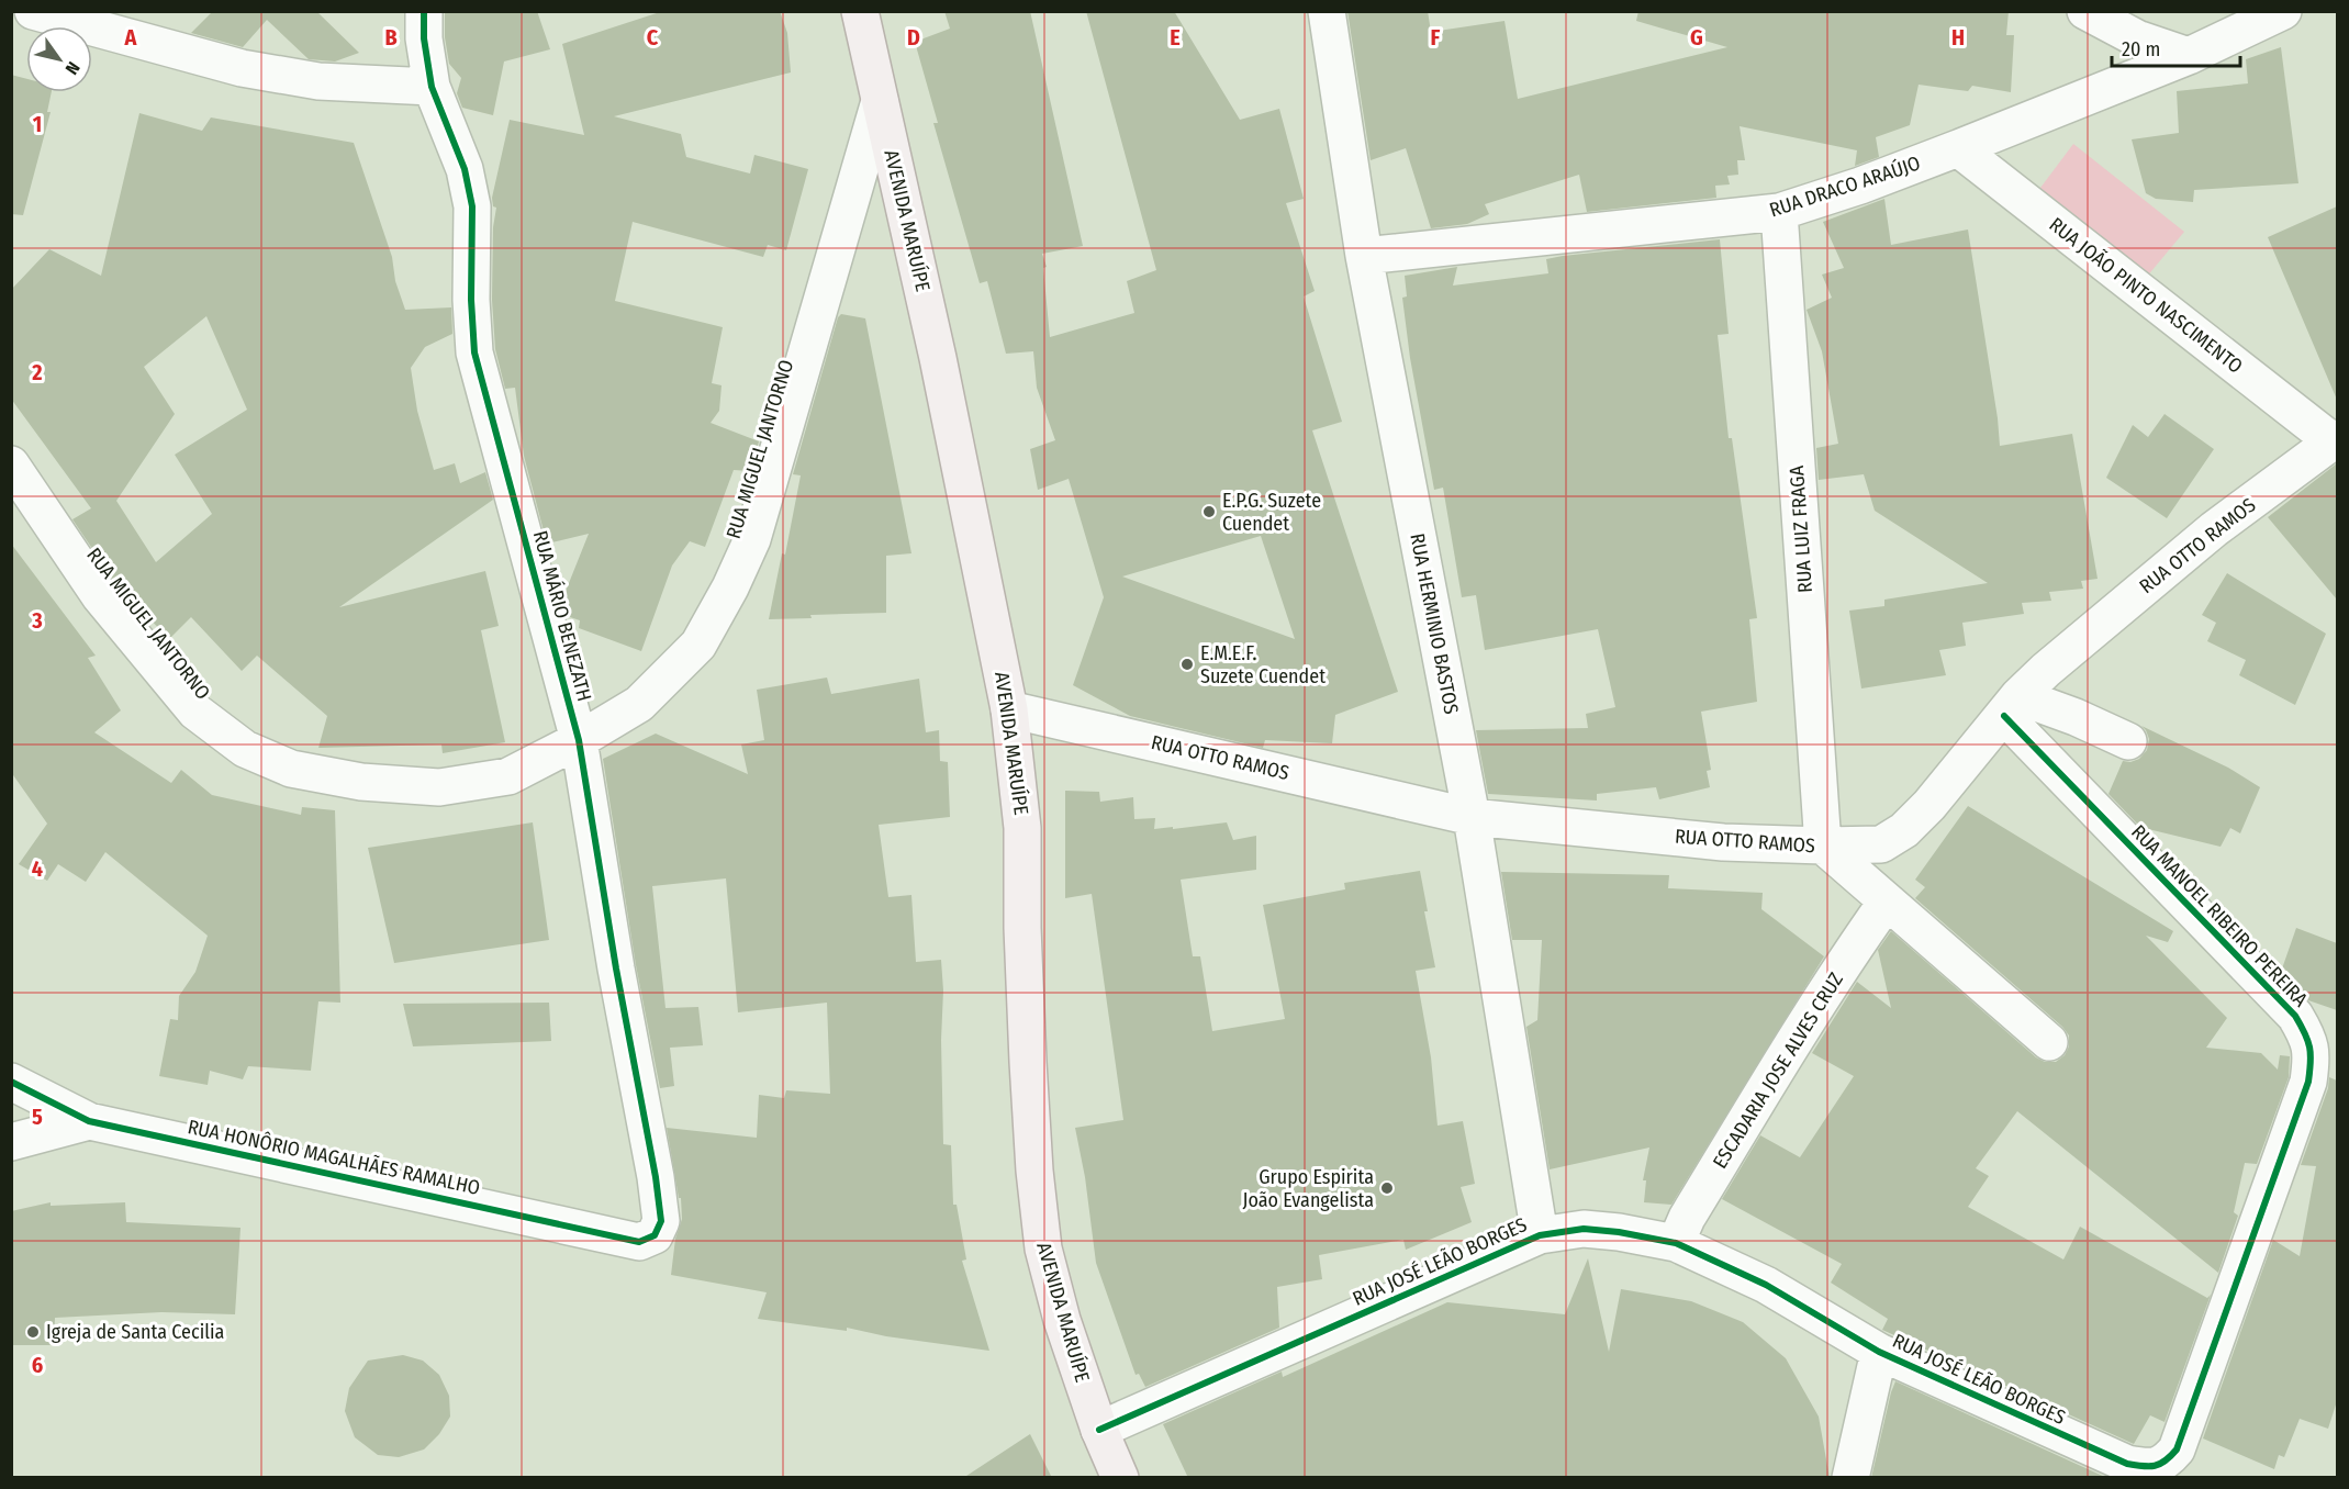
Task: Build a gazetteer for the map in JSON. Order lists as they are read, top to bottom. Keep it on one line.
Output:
{"streets":{"main road":["AVENIDA MARUÍPE"],"street":["RUA DRACO ARAÚJO","RUA JOÃO PINTO NASCIMENTO","RUA MIGUEL JANTORNO","RUA LUIZ FRAGA","RUA OTTO RAMOS","RUA MÁRIO BENEZATH","RUA HERMINIO BASTOS","RUA MANOEL RIBEIRO PEREIRA","ESCADARIA JOSE ALVES CRUZ","RUA HONÔRIO MAGALHÃES RAMALHO","RUA JOSÉ LEÃO BORGES"]},"crossings":[["RUA DRACO ARAÚJO","RUA JOÃO PINTO NASCIMENTO"],["RUA DRACO ARAÚJO","RUA LUIZ FRAGA"],["RUA DRACO ARAÚJO","RUA HERMINIO BASTOS"],["AVENIDA MARUÍPE","RUA MIGUEL JANTORNO"],["AVENIDA MARUÍPE","RUA OTTO RAMOS"],["AVENIDA MARUÍPE","RUA JOSÉ LEÃO BORGES"],["RUA JOÃO PINTO NASCIMENTO","RUA OTTO RAMOS"],["RUA MIGUEL JANTORNO","RUA MÁRIO BENEZATH"],["RUA LUIZ FRAGA","RUA OTTO RAMOS"],["RUA OTTO RAMOS","RUA HERMINIO BASTOS"],["RUA OTTO RAMOS","RUA MANOEL RIBEIRO PEREIRA"],["RUA MÁRIO BENEZATH","RUA HONÔRIO MAGALHÃES RAMALHO"],["RUA HERMINIO BASTOS","RUA JOSÉ LEÃO BORGES"],["RUA MANOEL RIBEIRO PEREIRA","RUA JOSÉ LEÃO BORGES"],["ESCADARIA JOSE ALVES CRUZ","RUA JOSÉ LEÃO BORGES"]],"places":["E.P.G. Suzete Cuendet","E.M.E.F. Suzete Cuendet","Grupo Espirita João Evangelista","Igreja de Santa Cecilia"],"scale_bar":"20 m","north":"bottom right","grid":{"columns":["A","B","C","D","E","F","G","H"],"rows":["1","2","3","4","5","6"]}}
